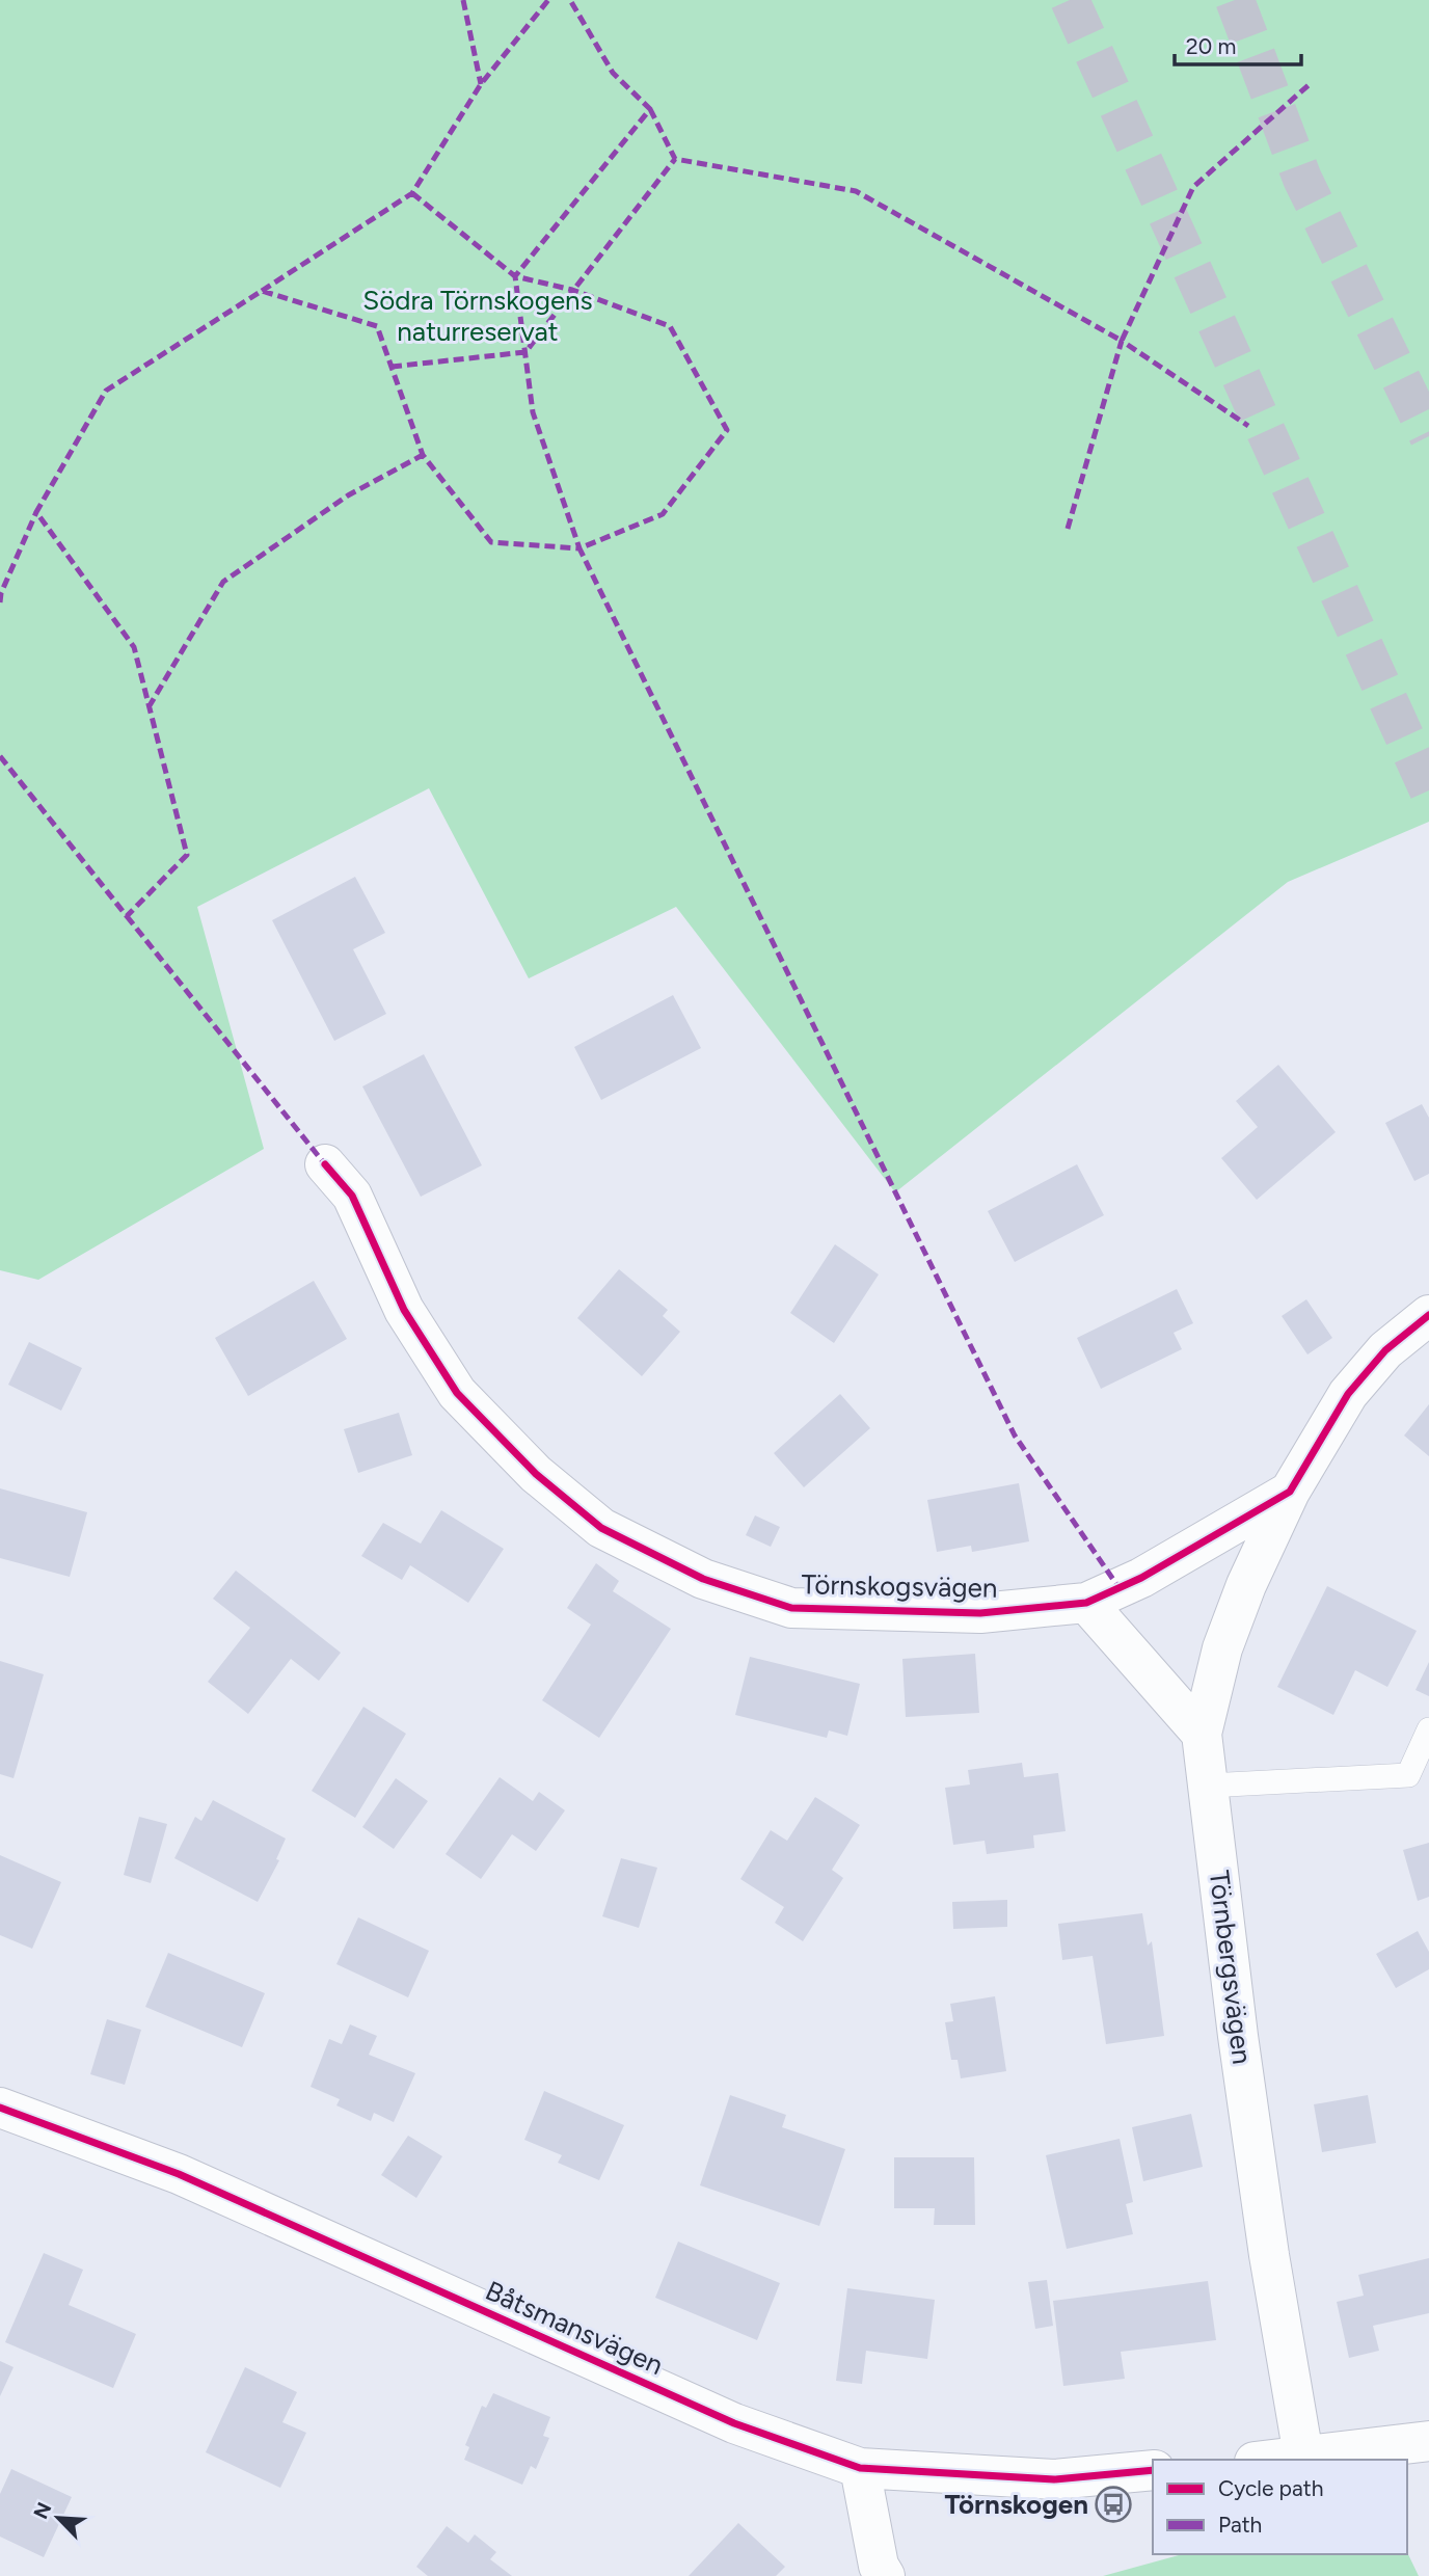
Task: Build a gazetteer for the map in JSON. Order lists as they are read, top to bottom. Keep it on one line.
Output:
{"streets":{"street":["Törnskogsvägen","Törnbergsvägen","Båtsmansvägen"]},"crossings":[["Törnskogsvägen","Törnbergsvägen"]],"parks":["Södra Törnskogens naturreservat"],"places":{"bus stop":["Törnskogen"]},"legend":["Cycle path","Path"],"scale_bar":"20 m","north":"top left"}
